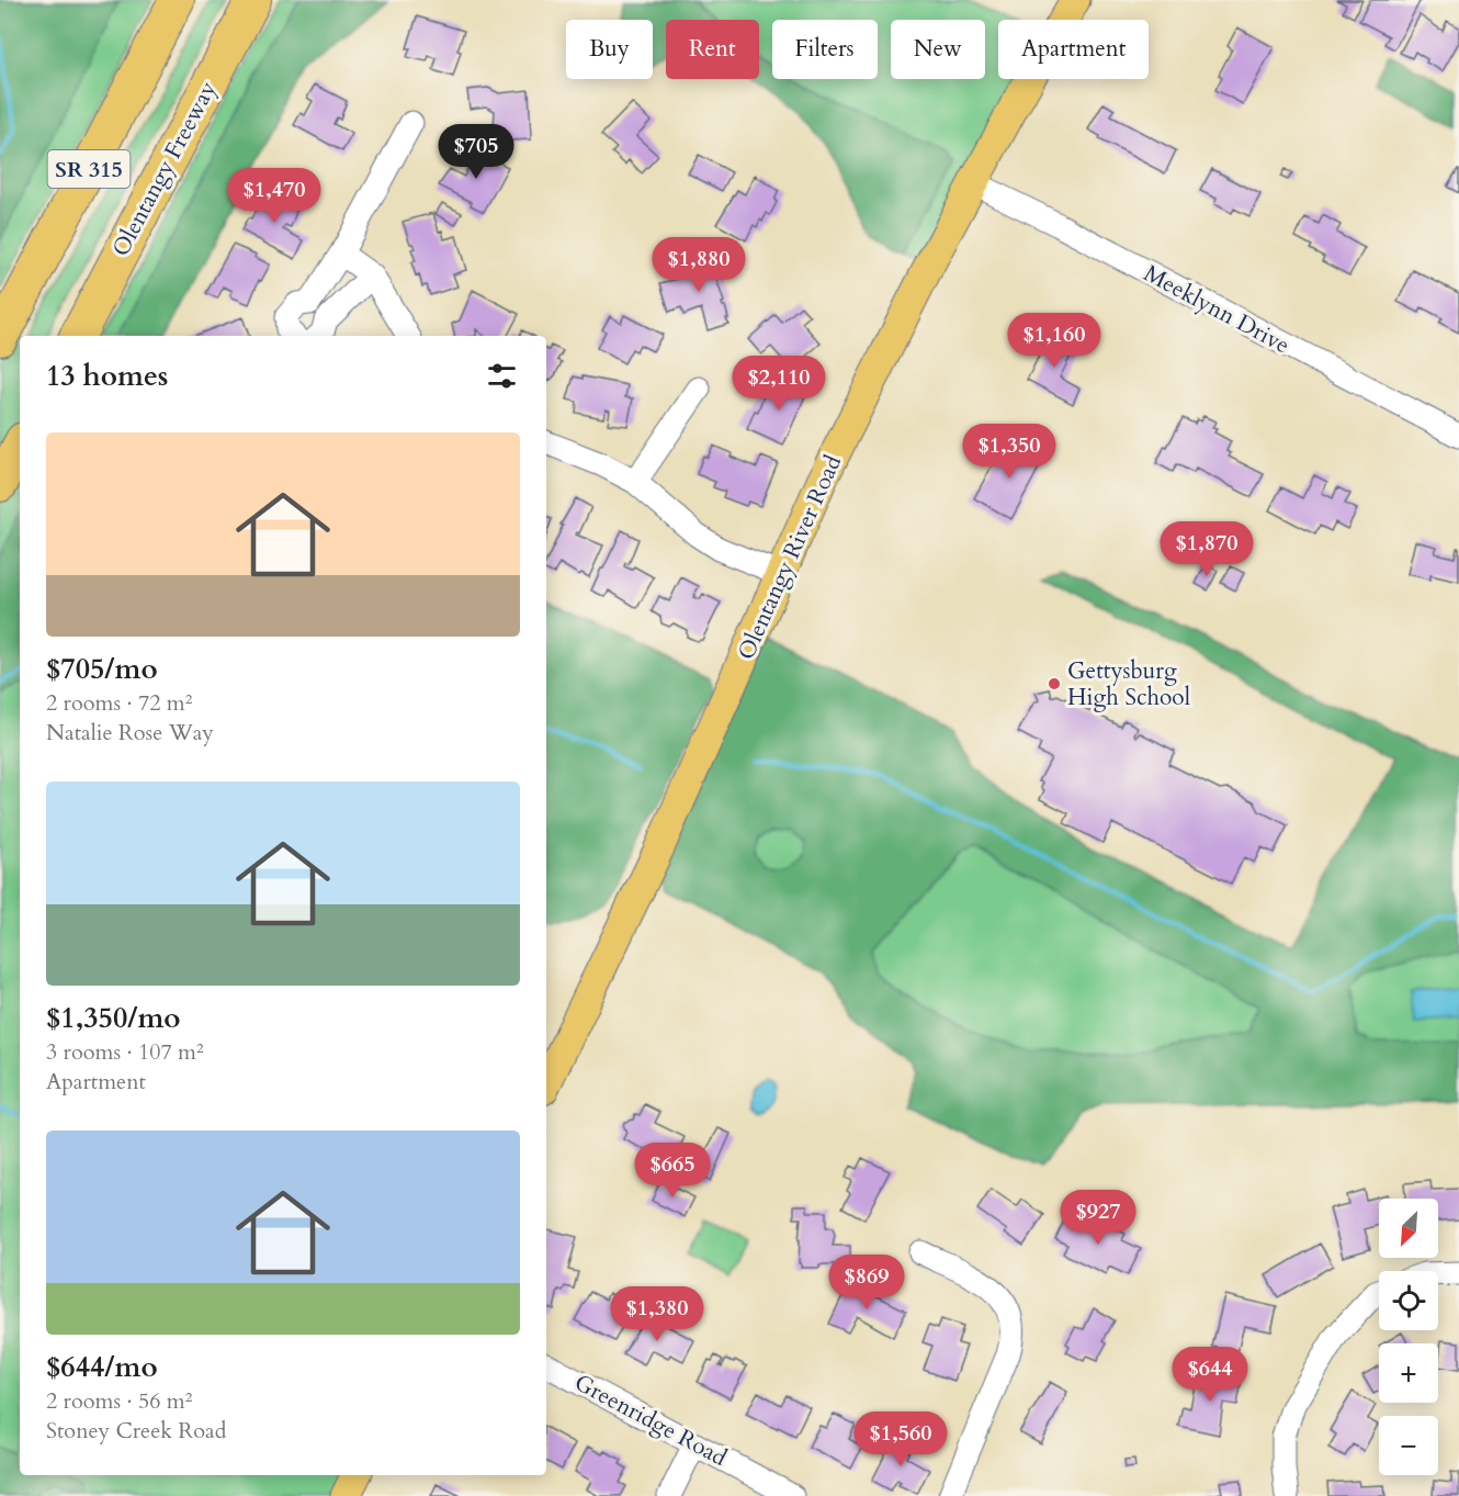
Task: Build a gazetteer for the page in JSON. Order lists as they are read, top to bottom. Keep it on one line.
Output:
{"streets":{"highway":["SR 315","Olentangy Freeway"],"main road":["Olentangy River Road"],"street":["Meeklynn Drive","Greenridge Road"]},"crossings":[["Meeklynn Drive","Olentangy River Road"]],"places":["Gettysburg High School"],"north":"bottom left","page":{"chip":["Buy","Rent","Filters","New","Apartment"],"price":["$705","$1,470","$1,880","$1,160","$2,110","$1,350","$1,870","$665","$927","$869","$1,380","$644","$1,560"],"heading":"13 homes","list":[{"name":"$705/mo","note":"2 rooms · 72 m² · Natalie Rose Way"},{"name":"$1,350/mo","note":"3 rooms · 107 m² · Apartment"},{"name":"$644/mo","note":"2 rooms · 56 m² · Stoney Creek Road"}],"map_buttons":["+","−"]}}
